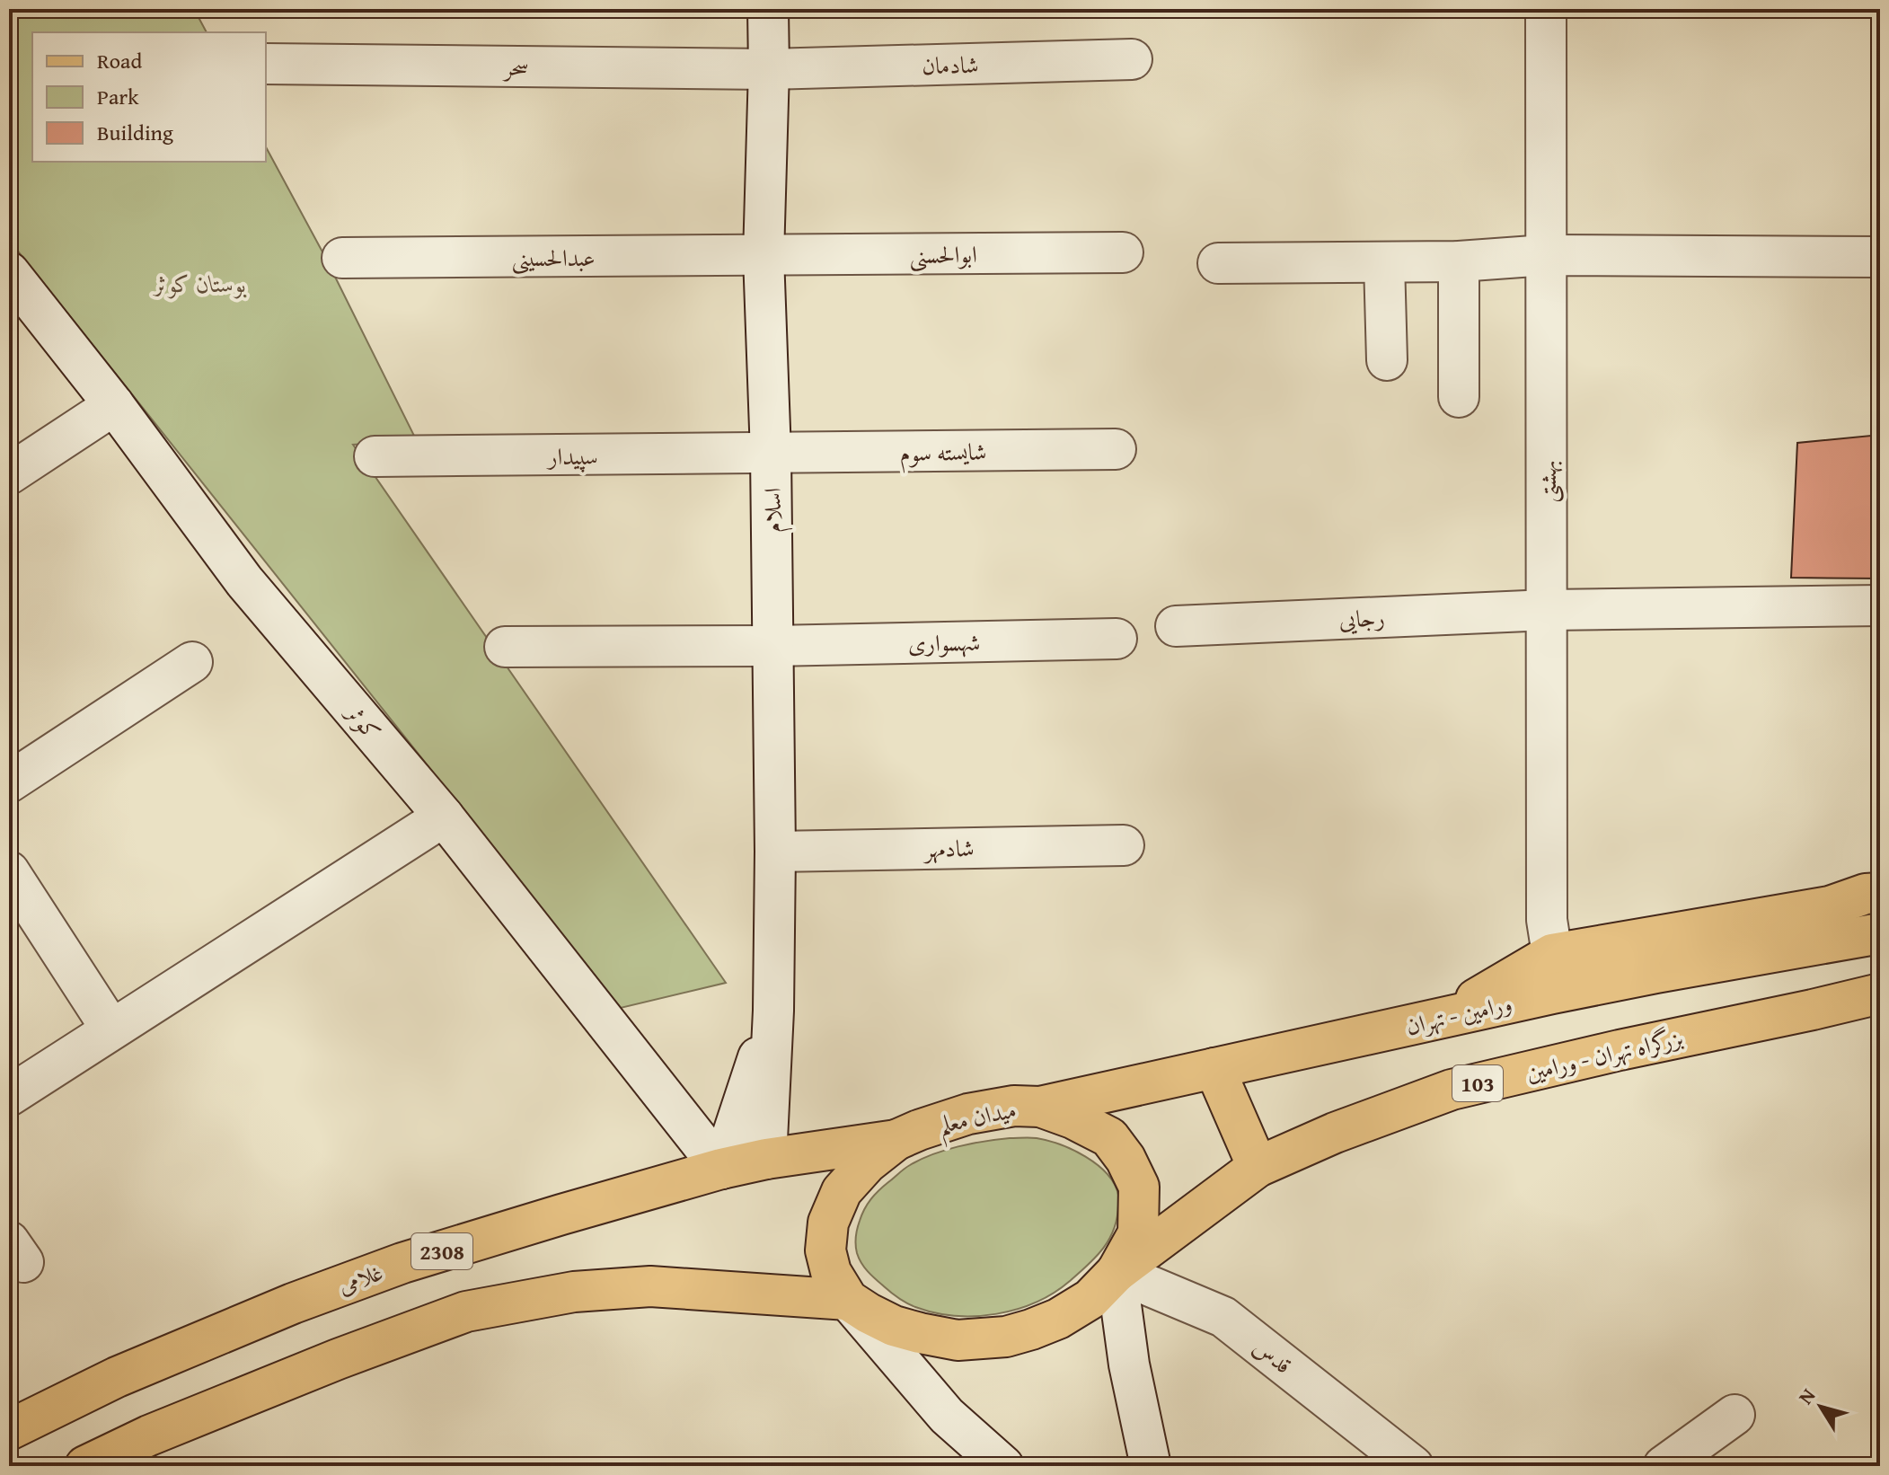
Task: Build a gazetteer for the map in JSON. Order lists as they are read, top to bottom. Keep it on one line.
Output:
{"streets":{"main road":["ورامین - تهران","بزرگراه تهران - ورامین","103","میدان معلم","2308","غلامی"],"street":["شادمان","سحر","ابوالحسنی","عبدالحسینی","شایسته سوم","سپیدار","بهشتی","اسلام","رجایی","شهسواری","کوثر","شادمهر","قدس"]},"crossings":[["شادمان","سحر"],["شادمان","اسلام"],["سحر","اسلام"],["ابوالحسنی","عبدالحسینی"],["ابوالحسنی","اسلام"],["عبدالحسینی","اسلام"],["شایسته سوم","سپیدار"],["شایسته سوم","اسلام"],["سپیدار","اسلام"],["بهشتی","رجایی"],["اسلام","شهسواری"],["اسلام","شادمهر"],["اسلام","غلامی"],["کوثر","غلامی"],["ورامین - تهران","میدان معلم"],["بزرگراه تهران - ورامین","میدان معلم"],["بزرگراه تهران - ورامین","قدس"],["میدان معلم","غلامی"],["میدان معلم","قدس"]],"parks":["بوستان کوثر"],"legend":["Road","Park","Building"],"north":"top left"}
